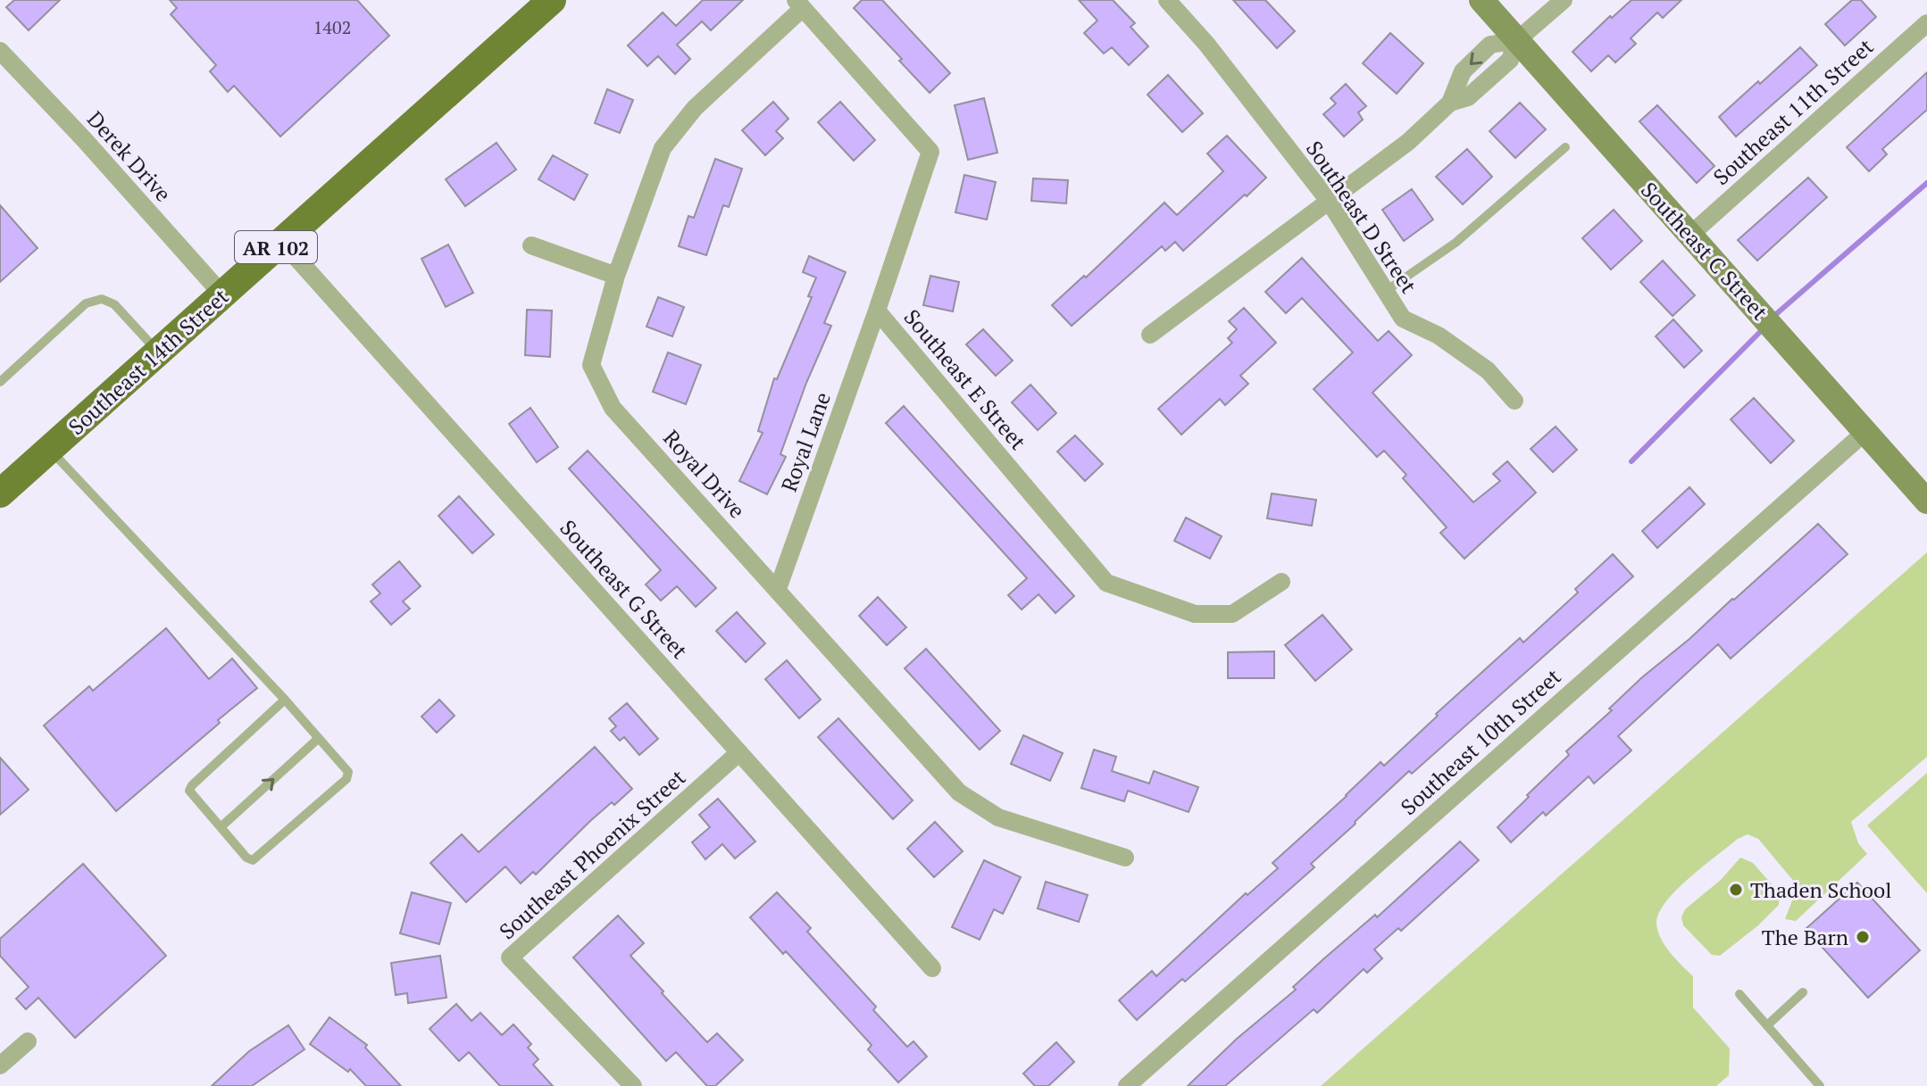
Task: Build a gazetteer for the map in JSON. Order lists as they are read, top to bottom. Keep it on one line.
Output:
{"streets":{"main road":["AR 102","Southeast 14th Street"],"street":["Southeast 11th Street","Derek Drive","Southeast D Street","Southeast C Street","Southeast E Street","Royal Lane","Royal Drive","Southeast G Street","Southeast 10th Street","Southeast Phoenix Street"]},"crossings":[["Southeast 11th Street","Southeast C Street"],["Derek Drive","Southeast 14th Street"],["Southeast C Street","Southeast 10th Street"],["Southeast 14th Street","Southeast G Street"],["Southeast E Street","Royal Lane"],["Southeast E Street","Royal Drive"],["Royal Lane","Royal Drive"],["Southeast G Street","Southeast Phoenix Street"]],"places":["Thaden School","The Barn"],"house_numbers":["1402"]}
